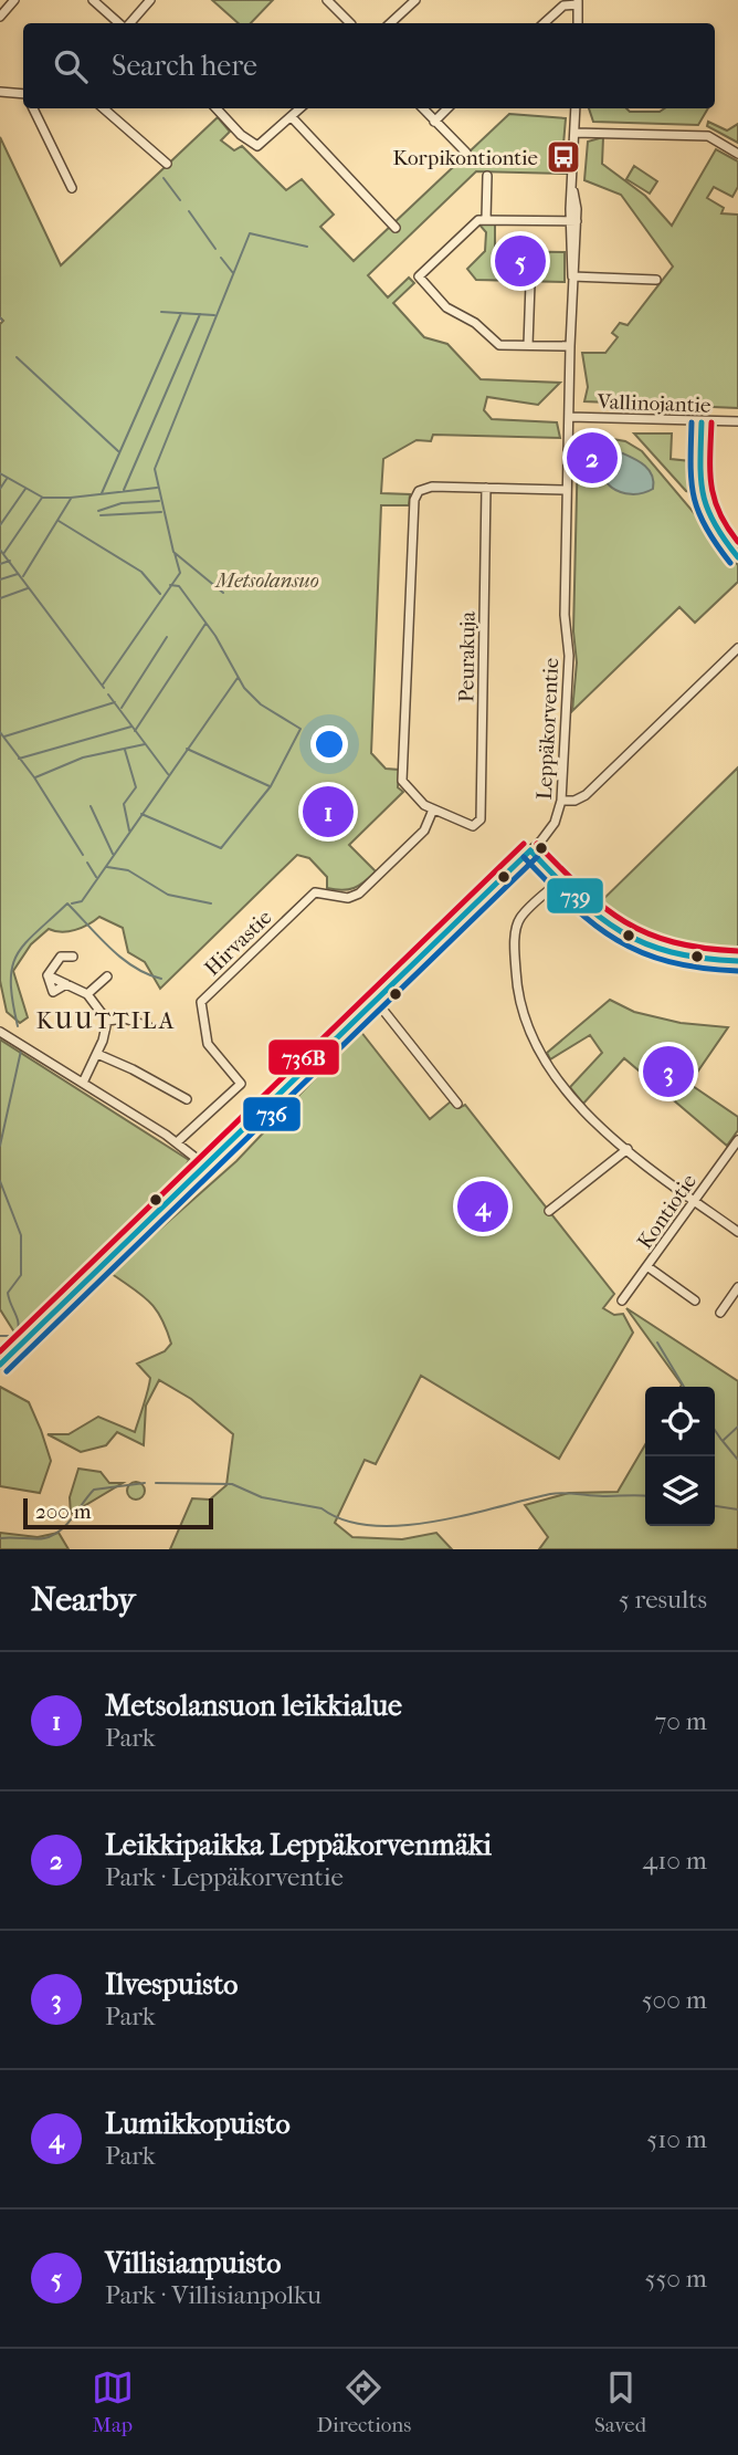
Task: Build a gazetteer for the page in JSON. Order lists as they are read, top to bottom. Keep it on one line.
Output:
{"streets":{"street":["Vallinojantie","Peurakuja","Leppäkorventie","Hirvastie","Kontiotie"]},"crossings":[["Vallinojantie","Leppäkorventie"],["Peurakuja","Hirvastie"]],"districts":["KUUTTILA"],"parks":["Metsolansuo"],"places":{"bus stop":["Korpikontiontie"]},"lines":["transit line 739","transit line 736","transit line 736B"],"scale_bar":"200 m","page":{"search":"Search here","pins":["5","2","1","3","4"],"scale":"200 m","heading":["Nearby","5 results"],"list":[{"mark":"1","name":"Metsolansuon leikkialue","note":"Park","value":"70 m"},{"mark":"2","name":"Leikkipaikka Leppäkorvenmäki","note":"Park · Leppäkorventie","value":"410 m"},{"mark":"3","name":"Ilvespuisto","note":"Park","value":"500 m"},{"mark":"4","name":"Lumikkopuisto","note":"Park","value":"510 m"},{"mark":"5","name":"Villisianpuisto","note":"Park · Villisianpolku","value":"550 m"}],"nav":["Map","Directions","Saved"]}}
